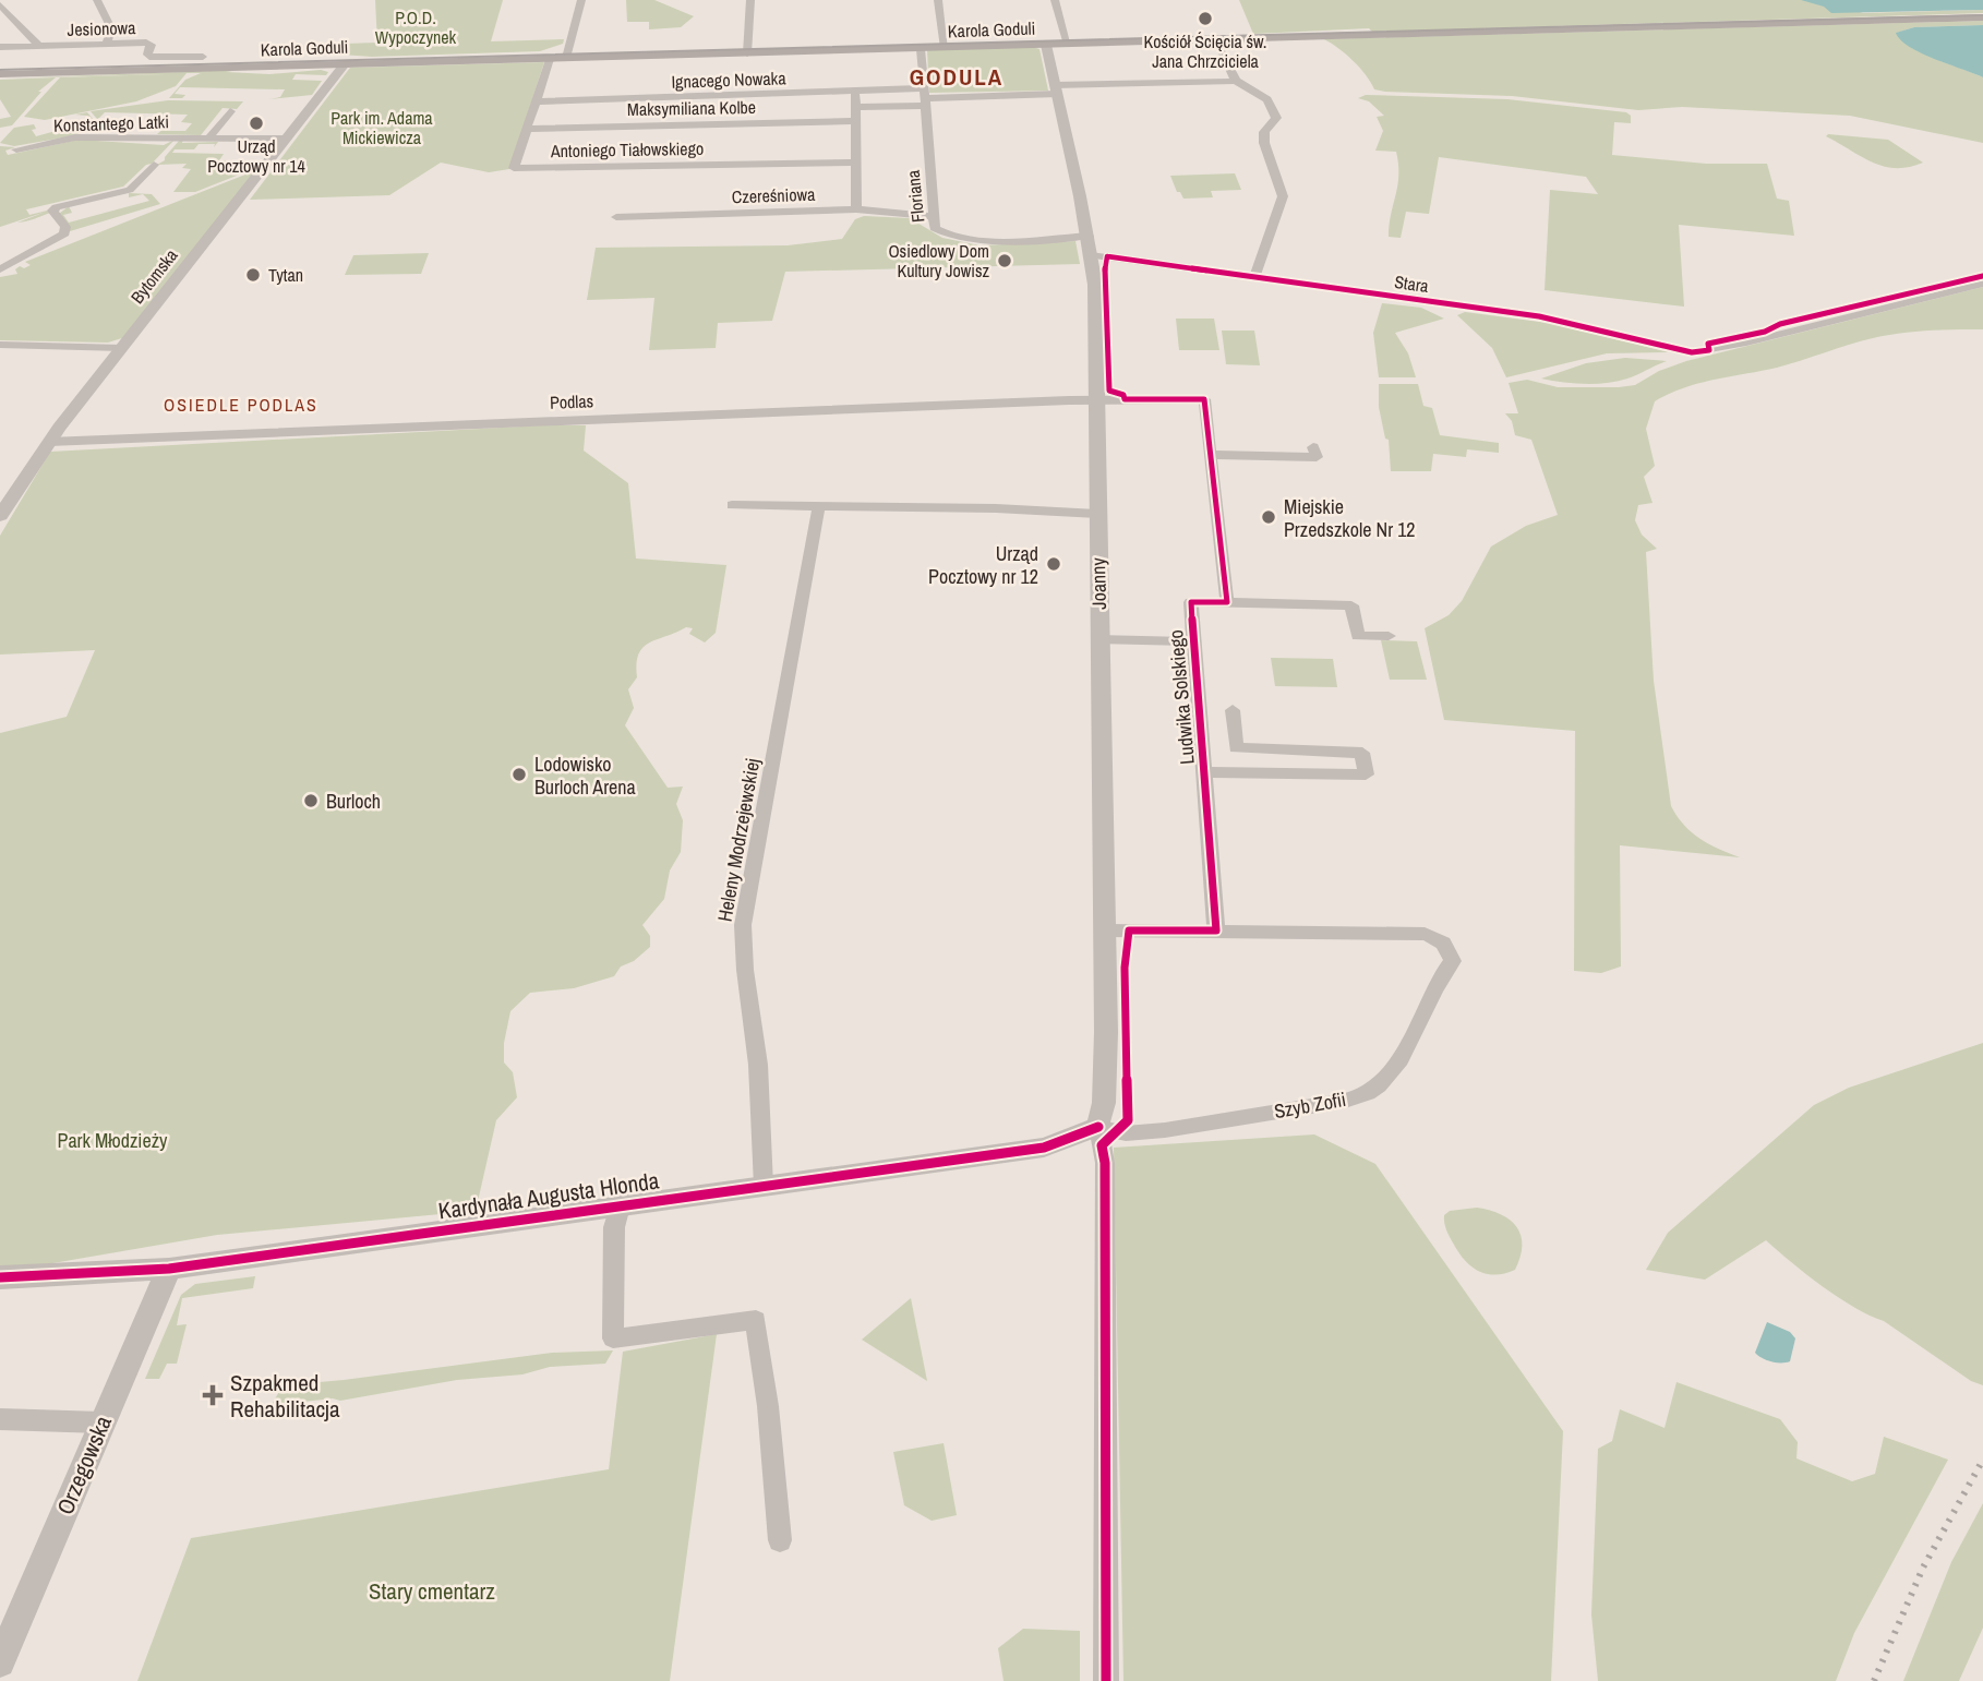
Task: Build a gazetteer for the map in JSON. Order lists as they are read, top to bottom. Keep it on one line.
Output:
{"streets":{"main road":["Karola Goduli"],"street":["Jesionowa","Ignacego Nowaka","Maksymiliana Kolbe","Konstantego Latki","Antoniego Tiałowskiego","Czereśniowa","Floriana","Bytomska","Stara","Podlas","Joanny","Ludwika Solskiego","Heleny Modrzejewskiej","Szyb Zofii","Kardynała Augusta Hlonda","Orzegowska"]},"crossings":[["Jesionowa","Karola Goduli"],["Karola Goduli","Antoniego Tiałowskiego"],["Karola Goduli","Floriana"],["Karola Goduli","Bytomska"],["Karola Goduli","Joanny"],["Ignacego Nowaka","Antoniego Tiałowskiego"],["Ignacego Nowaka","Floriana"],["Maksymiliana Kolbe","Antoniego Tiałowskiego"],["Konstantego Latki","Bytomska"],["Czereśniowa","Floriana"],["Floriana","Joanny"],["Bytomska","Podlas"],["Stara","Joanny"],["Podlas","Joanny"],["Joanny","Szyb Zofii"],["Joanny","Kardynała Augusta Hlonda"],["Ludwika Solskiego","Szyb Zofii"],["Heleny Modrzejewskiej","Kardynała Augusta Hlonda"],["Szyb Zofii","Kardynała Augusta Hlonda"],["Kardynała Augusta Hlonda","Orzegowska"]],"districts":["GODULA","OSIEDLE PODLAS"],"parks":["P.O.D. Wypoczynek","Park im. Adama Mickiewicza","Park Młodzieży","Stary cmentarz"],"places":{"other":["Kościół Ścięcia św. Jana Chrzciciela","Urząd Pocztowy nr 14","Osiedlowy Dom Kultury Jowisz","Tytan","Miejskie Przedszkole Nr 12","Urząd Pocztowy nr 12","Lodowisko Burloch Arena","Burloch"],"health":["Szpakmed Rehabilitacja"]}}
